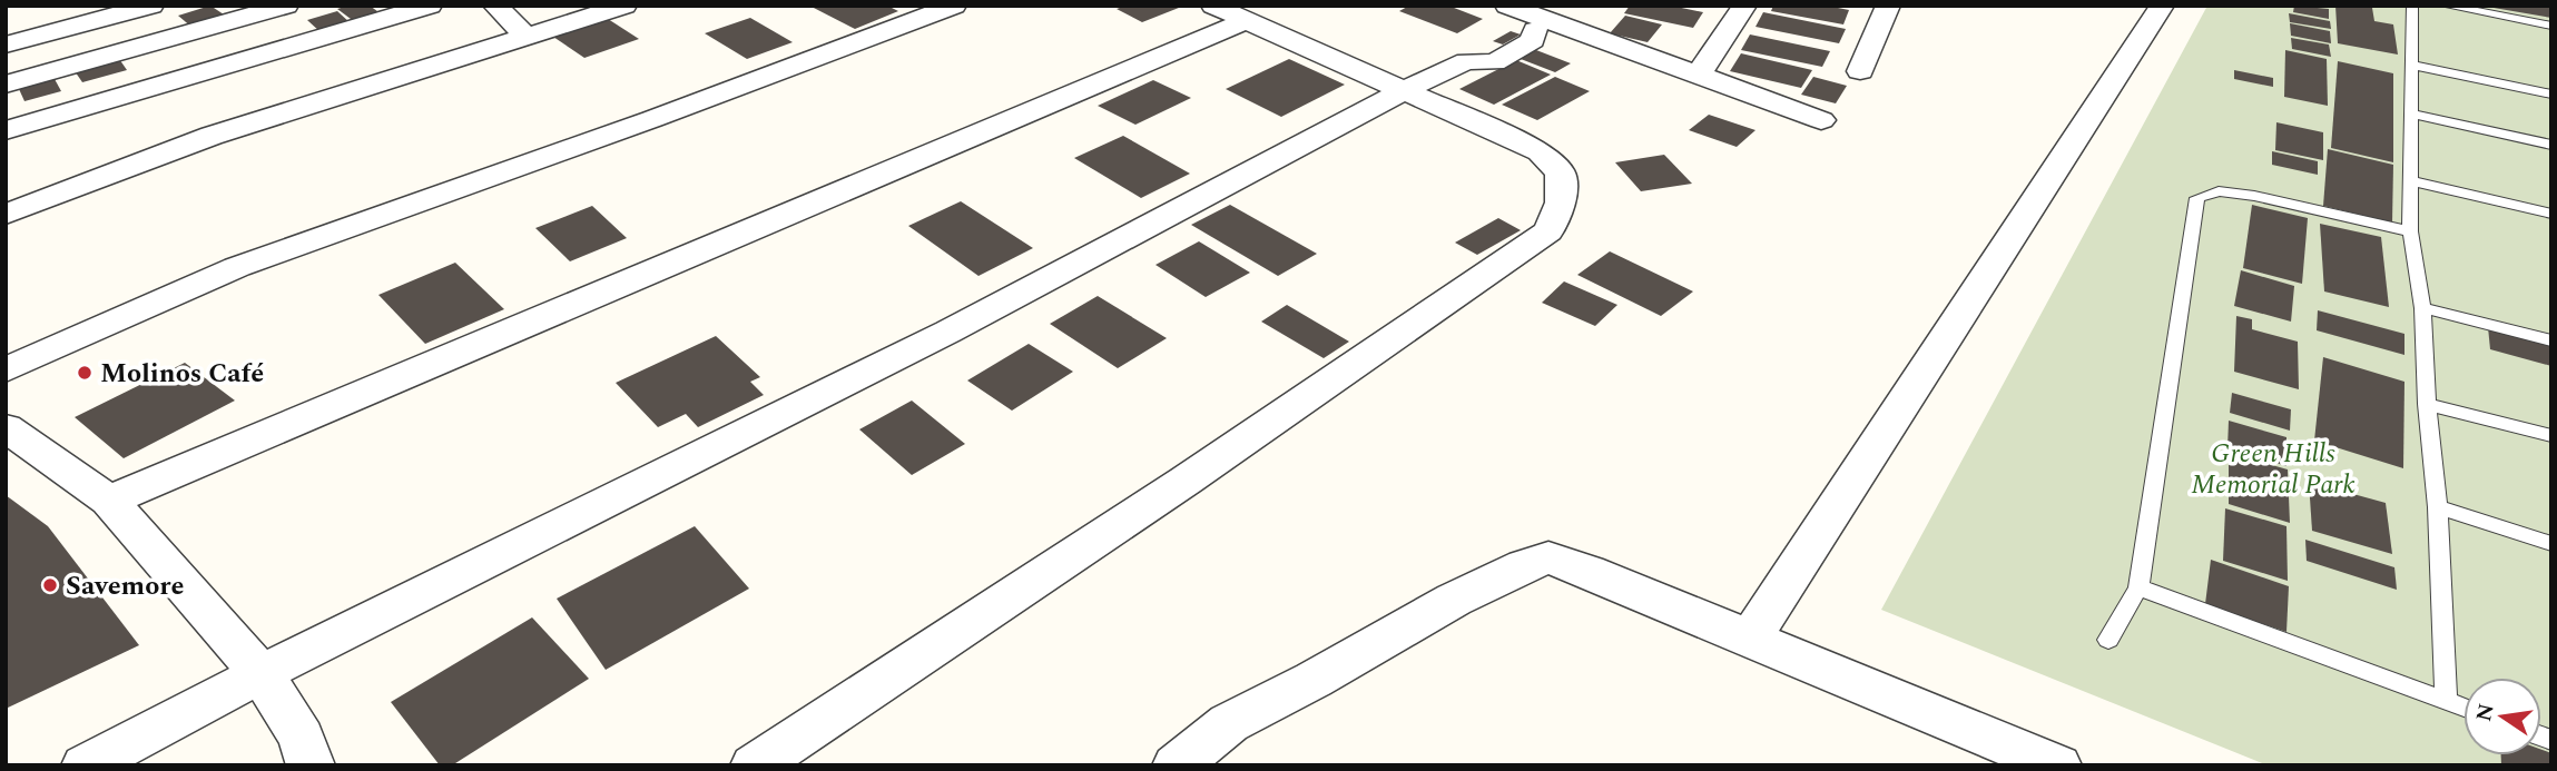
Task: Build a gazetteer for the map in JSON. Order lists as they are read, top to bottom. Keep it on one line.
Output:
{"parks":["Green Hills Memorial Park"],"places":["Molinos Café","Savemore"],"north":"left"}
